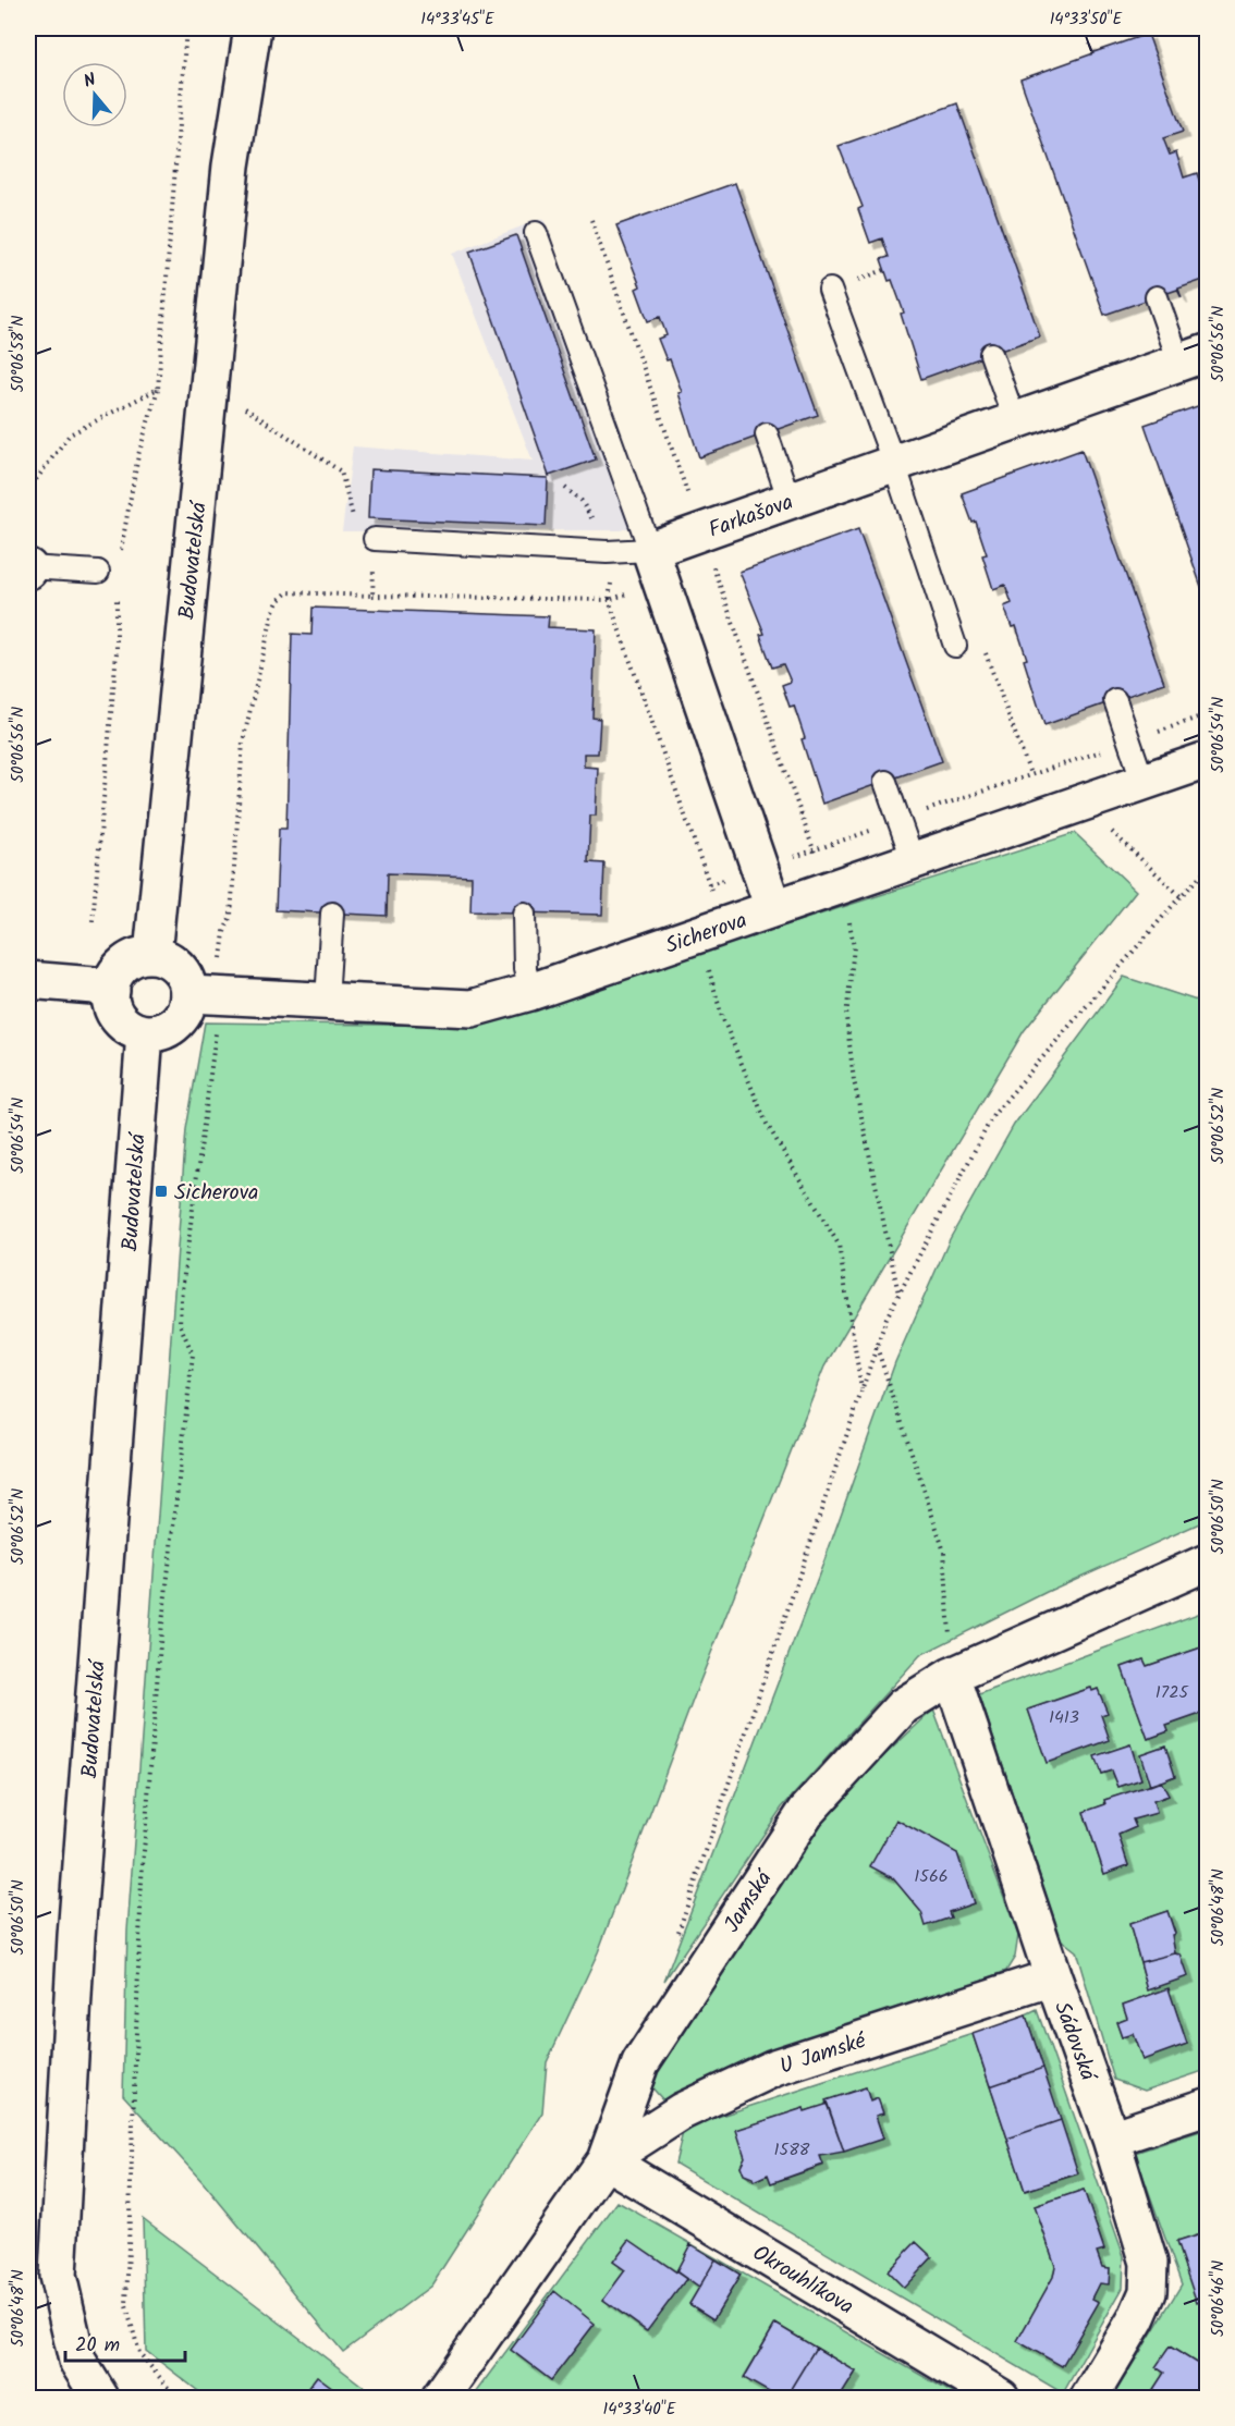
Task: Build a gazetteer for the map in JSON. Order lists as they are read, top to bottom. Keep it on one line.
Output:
{"streets":{"street":["Farkašova","Budovatelská","Sicherova","Jamská","Sádovská","U Jamské","Okrouhlíkova"]},"crossings":[["Budovatelská","Sicherova"],["Jamská","Sádovská"],["Jamská","U Jamské"],["Jamská","Okrouhlíkova"],["Sádovská","U Jamské"],["U Jamské","Okrouhlíkova"]],"places":{"transit":["Sicherova"]},"house_numbers":["1725","1413","1566","1588"],"scale_bar":"20 m","north":"top","coordinates":["14°33'45\"E","14°33'50\"E","50°06'56\"N","50°06'58\"N","50°06'54\"N","50°06'52\"N","50°06'50\"N","50°06'48\"N","50°06'46\"N","14°33'40\"E"]}
